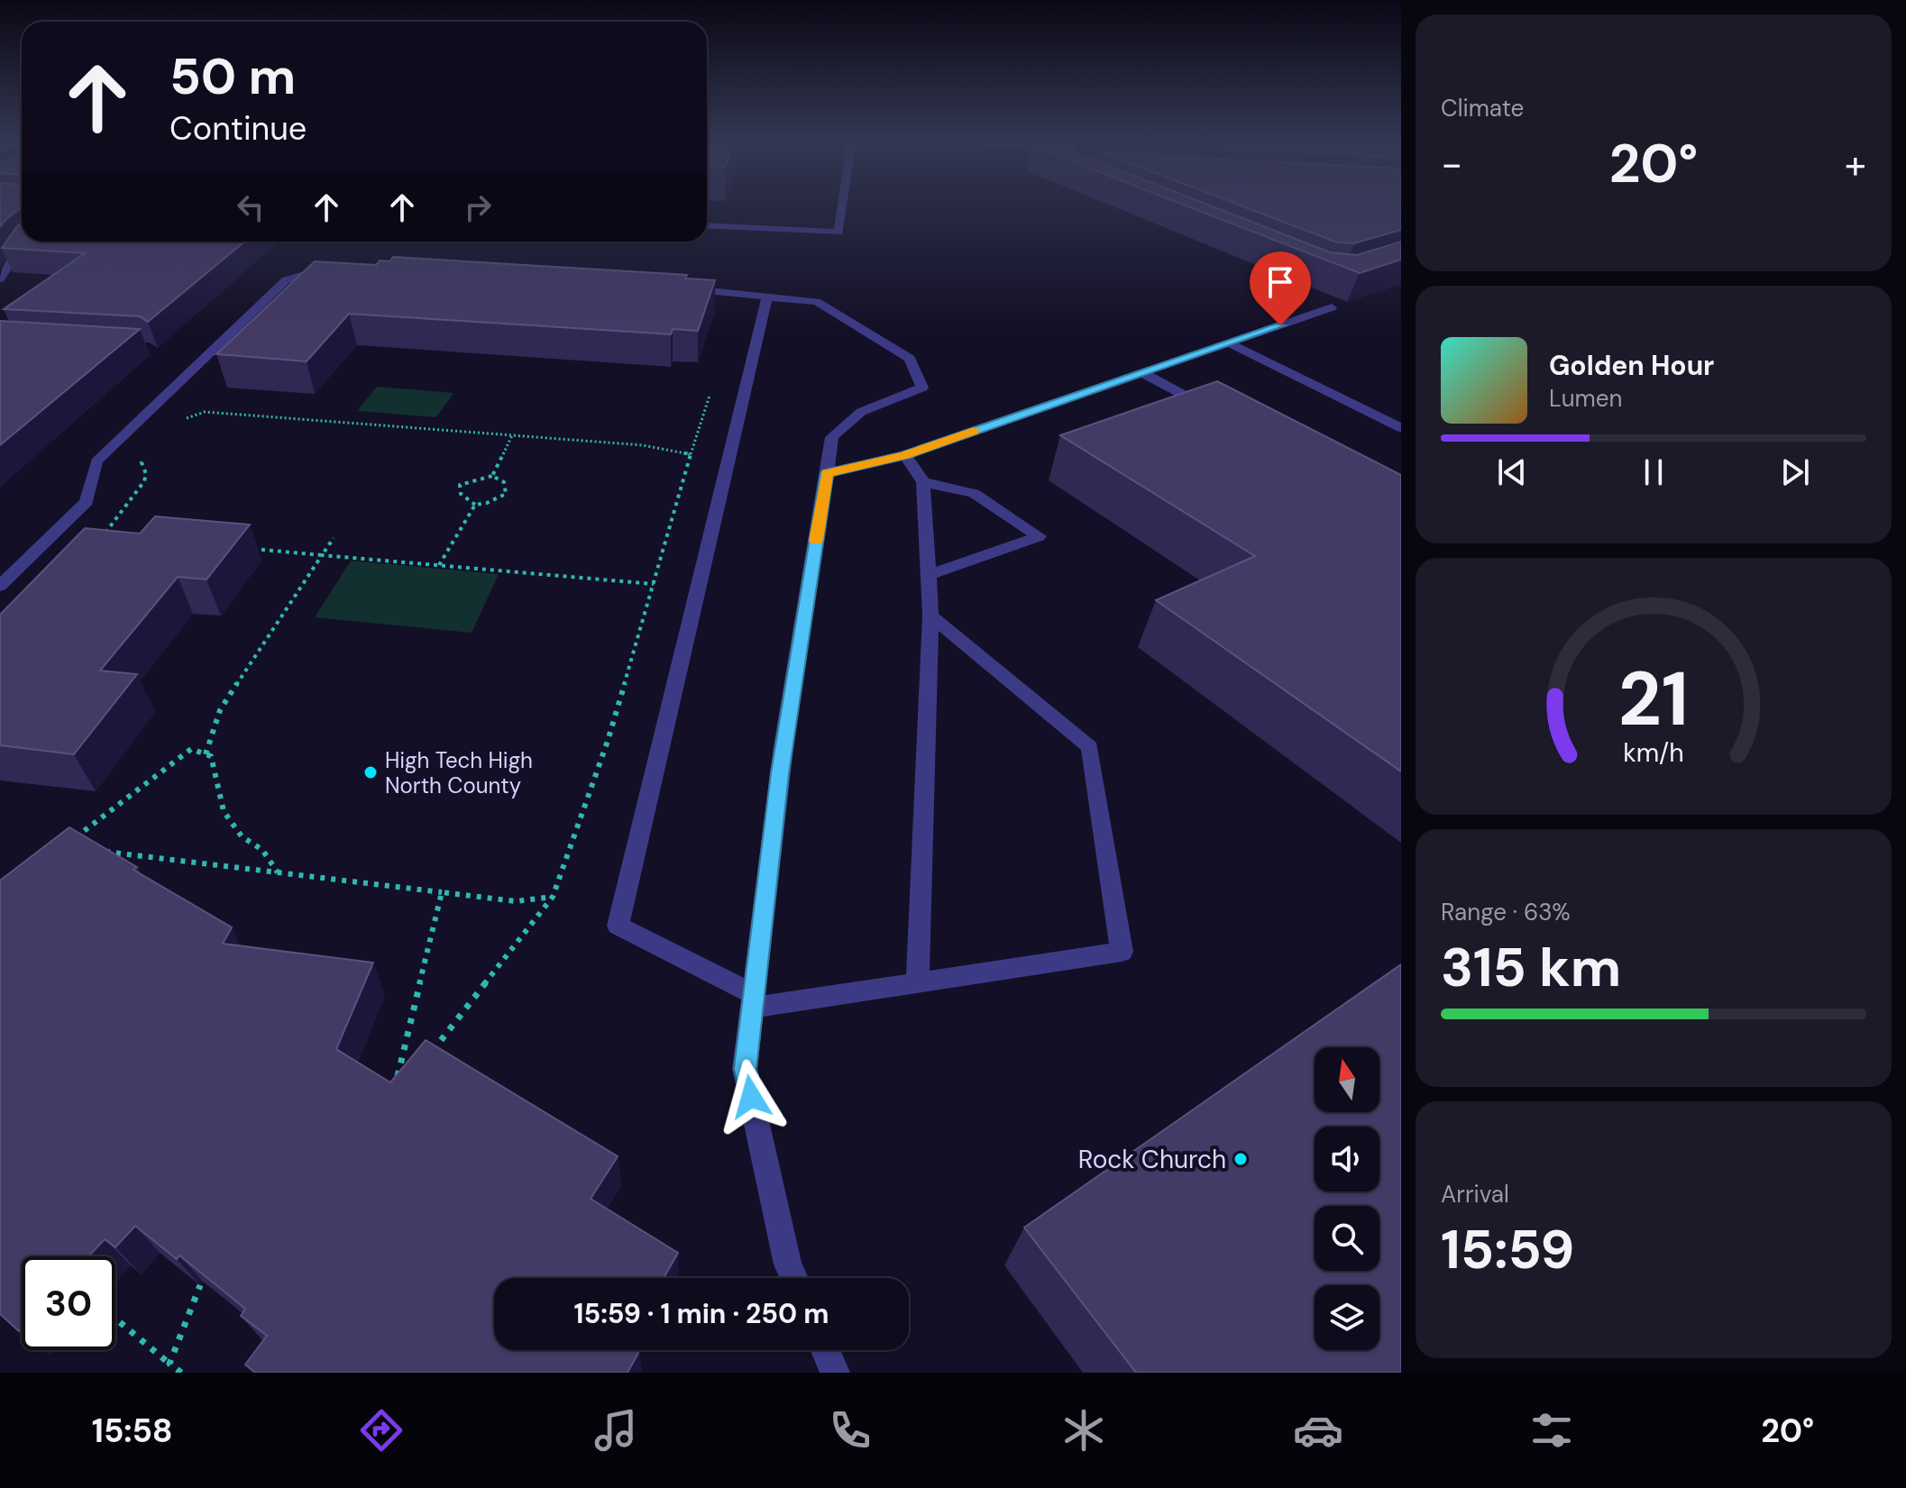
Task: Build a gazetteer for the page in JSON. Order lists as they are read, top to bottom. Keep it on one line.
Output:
{"places":["High Tech High North County","Rock Church"],"north":"top","page":{"tile":["Climate",["Range · 63%","315 km"],["Arrival","15:59"]],"turn":["50 m","Continue"],"heat":["−","20°","+"],"song":["Golden Hour","Lumen"],"limit":"30","trip":"15:59 · 1 min · 250 m","tabs":["15:58","20°"],"gauge":["21","km/h"]}}
